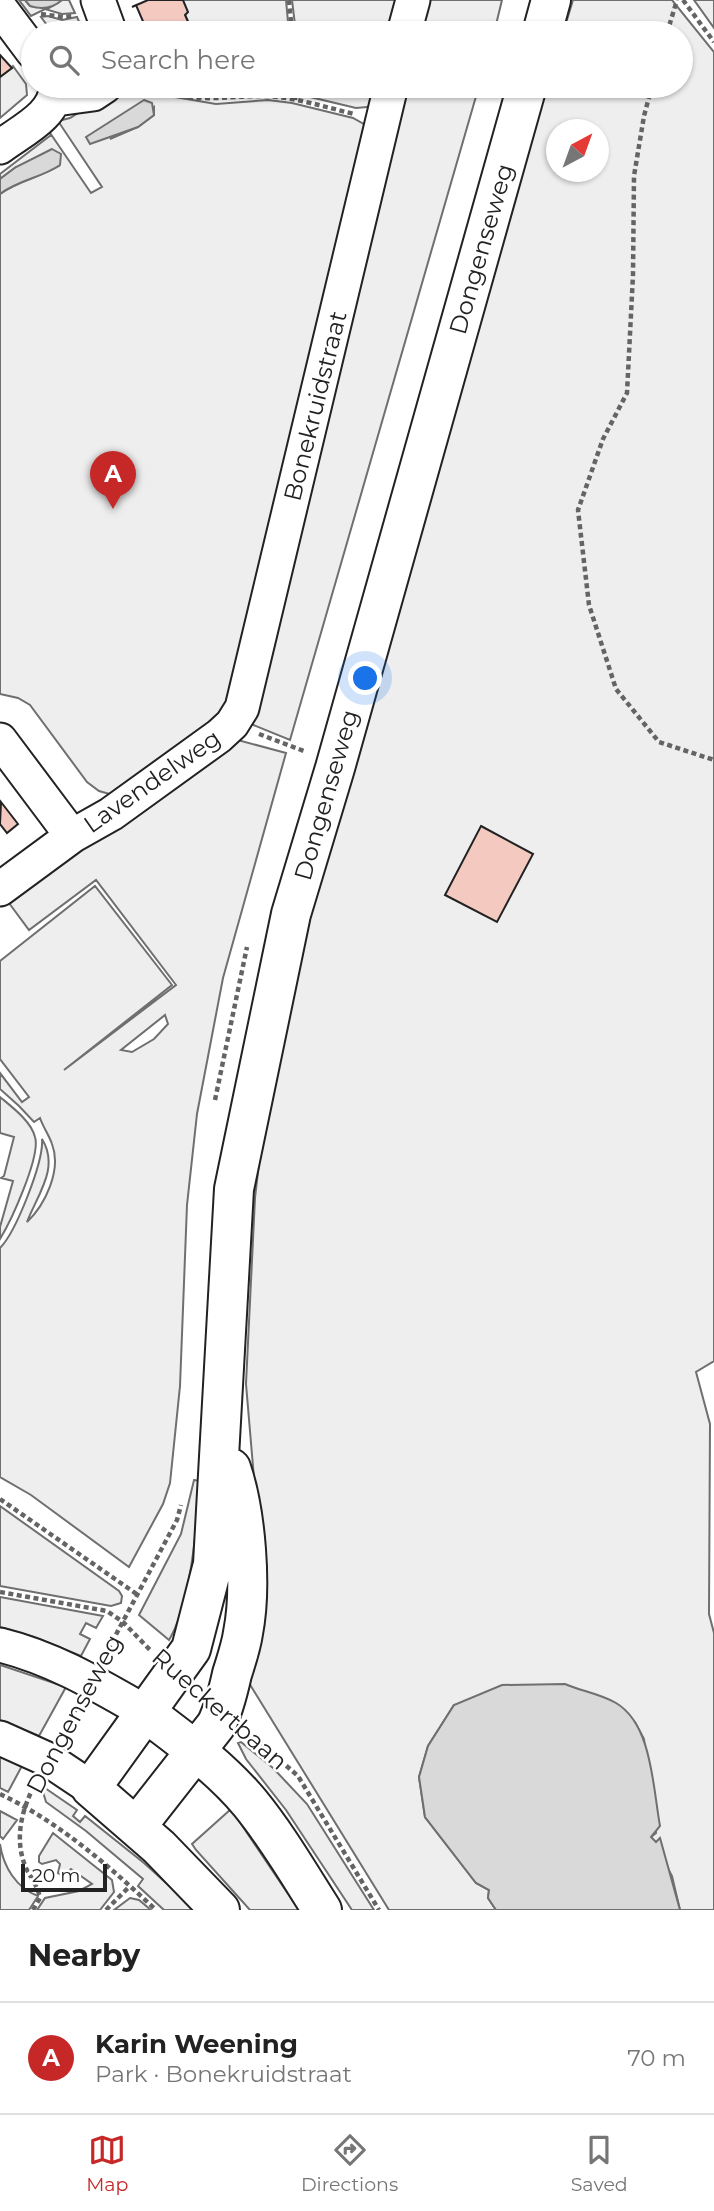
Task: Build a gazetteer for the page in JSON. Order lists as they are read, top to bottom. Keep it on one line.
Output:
{"streets":{"main road":["Dongenseweg","Rueckertbaan"],"street":["Bonekruidstraat","Lavendelweg"]},"crossings":[["Dongenseweg","Rueckertbaan"],["Bonekruidstraat","Lavendelweg"]],"scale_bar":"20 m","north":"top right","page":{"search":"Search here","pins":"A","scale":"20 m","heading":"Nearby","list":[{"mark":"A","name":"Karin Weening","note":"Park · Bonekruidstraat","value":"70 m"}],"nav":["Map","Directions","Saved"]}}
